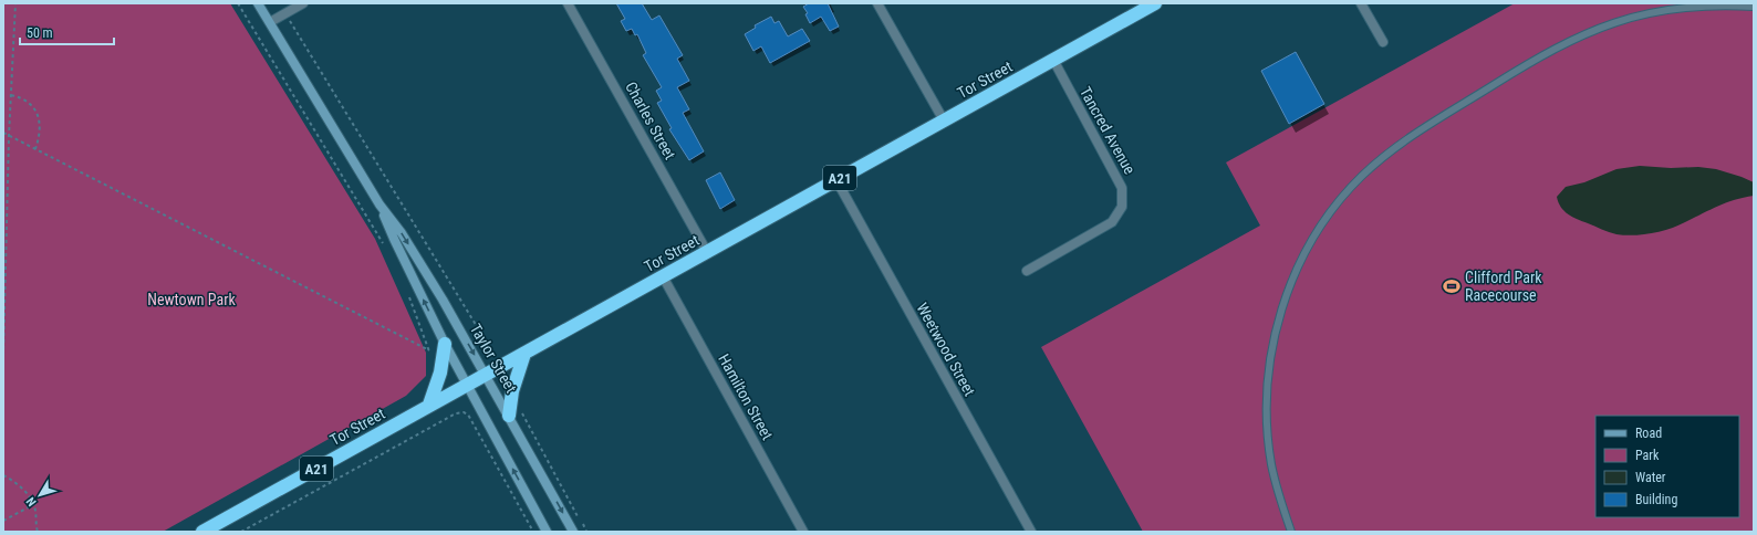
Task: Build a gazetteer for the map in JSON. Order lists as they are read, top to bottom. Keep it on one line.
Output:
{"streets":{"highway":["Tor Street","A21"],"street":["Charles Street","Tancred Avenue","Weetwood Street","Taylor Street","Hamilton Street"]},"crossings":[["Tor Street","Charles Street"],["Tor Street","Tancred Avenue"],["Tor Street","Weetwood Street"],["Tor Street","Taylor Street"],["Tor Street","Hamilton Street"]],"parks":["Newtown Park"],"places":{"sports":["Clifford Park Racecourse"]},"legend":["Road","Park","Water","Building"],"scale_bar":"50 m","north":"bottom left"}
